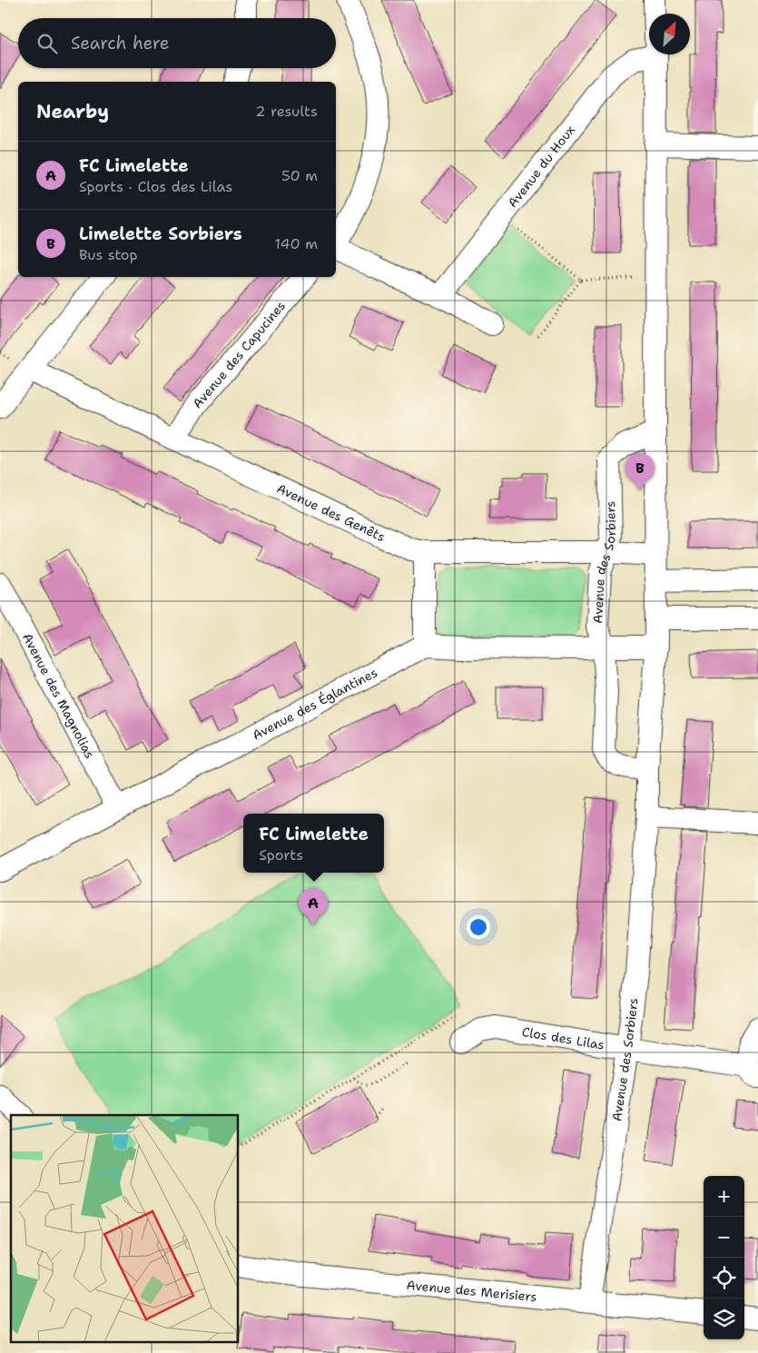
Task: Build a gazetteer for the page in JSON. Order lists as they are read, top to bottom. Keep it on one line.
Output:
{"streets":{"street":["Avenue du Houx","Avenue des Capucines","Avenue des Genêts","Avenue des Sorbiers","Avenue des Magnolias","Avenue des Églantines","Clos des Lilas","Avenue des Merisiers"]},"crossings":[["Avenue des Capucines","Avenue des Genêts"],["Avenue des Genêts","Avenue des Sorbiers"],["Avenue des Sorbiers","Clos des Lilas"],["Avenue des Sorbiers","Avenue des Merisiers"],["Avenue des Magnolias","Avenue des Églantines"]],"north":"top right","page":{"search":"Search here","heading":["Nearby","2 results"],"list":[{"mark":"A","name":"FC Limelette","note":"Sports · Clos des Lilas","value":"50 m"},{"mark":"B","name":"Limelette Sorbiers","note":"Bus stop","value":"140 m"}],"pins":["B","A"],"popup":["FC Limelette","Sports"],"map_buttons":["+","−"]}}
